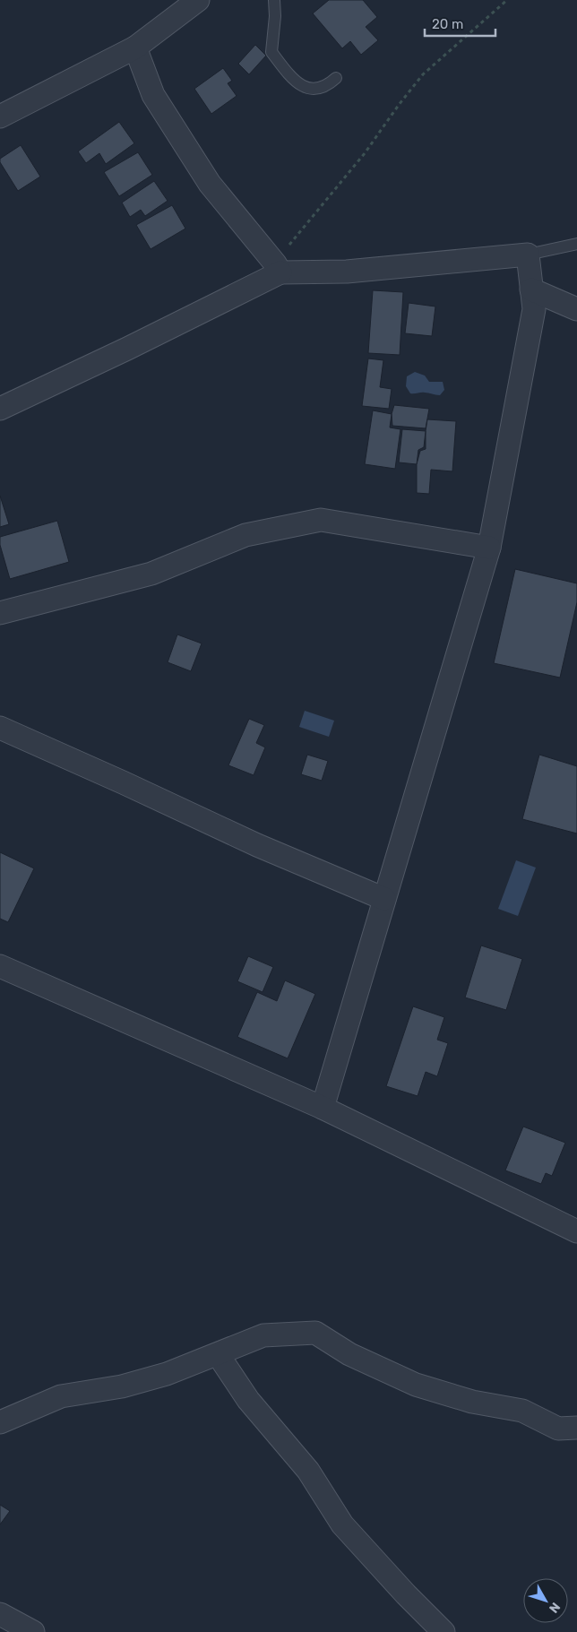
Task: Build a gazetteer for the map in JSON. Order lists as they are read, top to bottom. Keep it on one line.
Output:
{"scale_bar":"20 m","north":"bottom right"}
